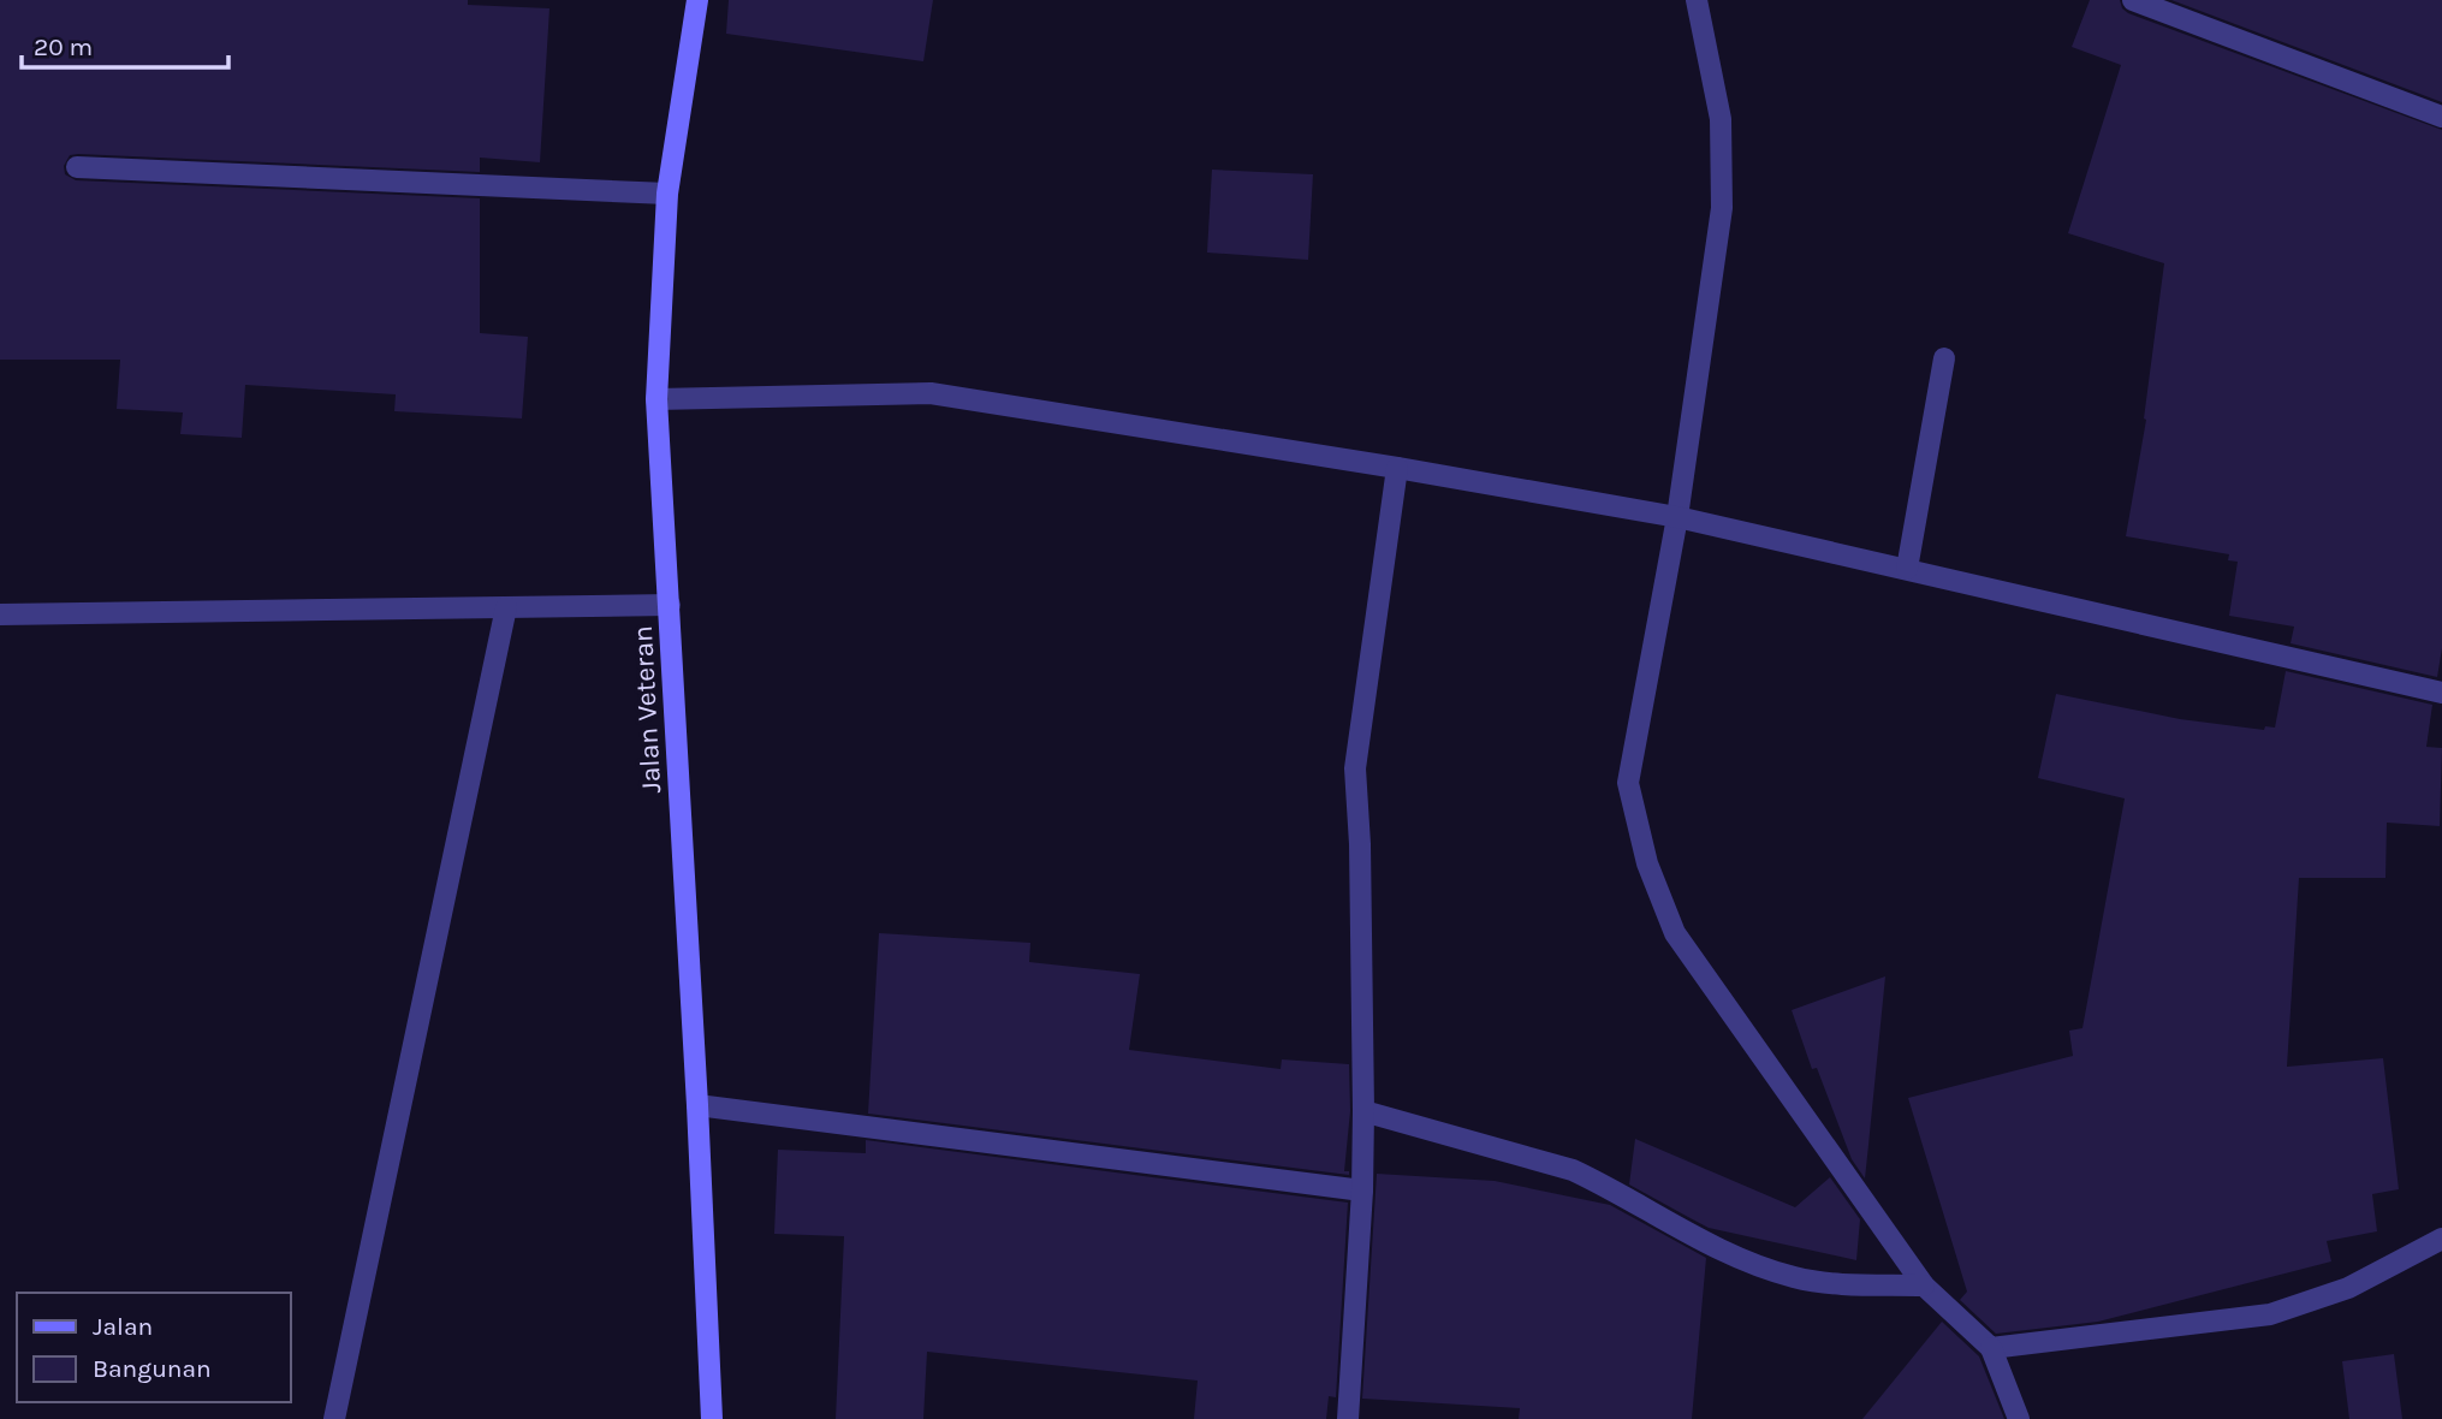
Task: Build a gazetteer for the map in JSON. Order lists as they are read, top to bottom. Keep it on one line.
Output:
{"streets":{"street":["Jalan Veteran"]},"legend":["Jalan","Bangunan"],"scale_bar":"20 m"}
